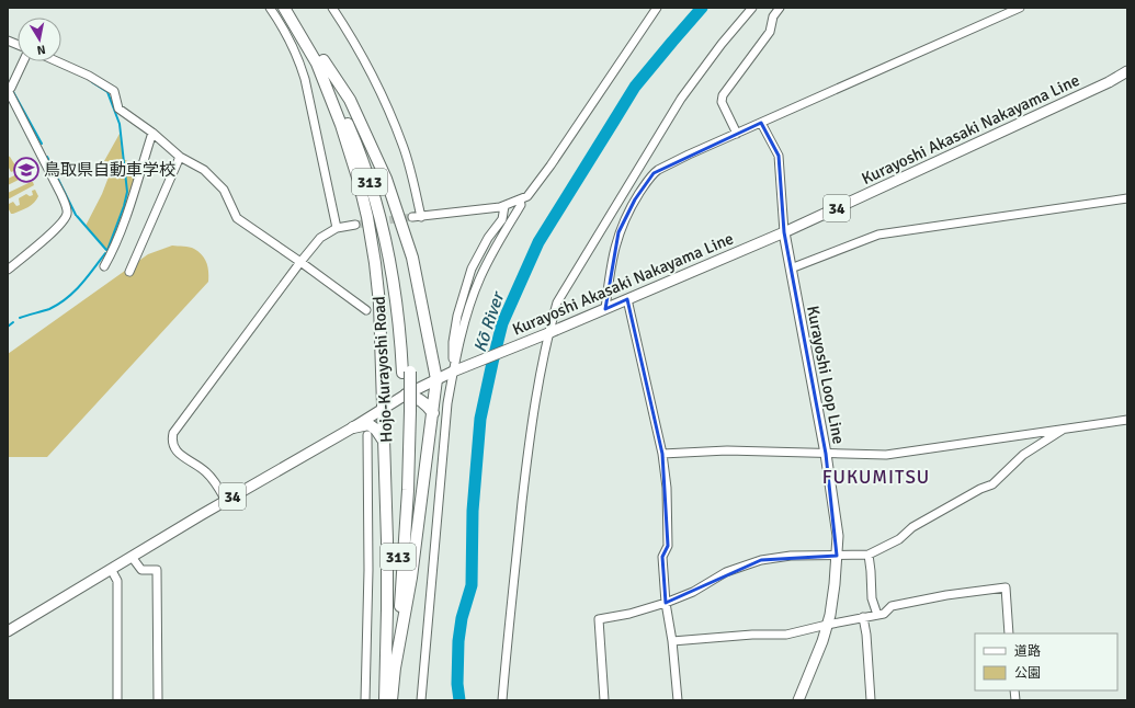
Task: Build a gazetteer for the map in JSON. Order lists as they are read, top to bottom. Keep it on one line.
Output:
{"streets":{"highway":["313","Hojo-Kurayoshi Road"],"main road":["Kurayoshi Akasaki Nakayama Line","34","Kurayoshi Loop Line"]},"crossings":[["Kurayoshi Akasaki Nakayama Line","Kurayoshi Loop Line"]],"districts":["FUKUMITSU"],"water":["Kō River"],"places":{"school or university":["鳥取県自動車学校"]},"legend":["道路","公園"],"north":"bottom"}
